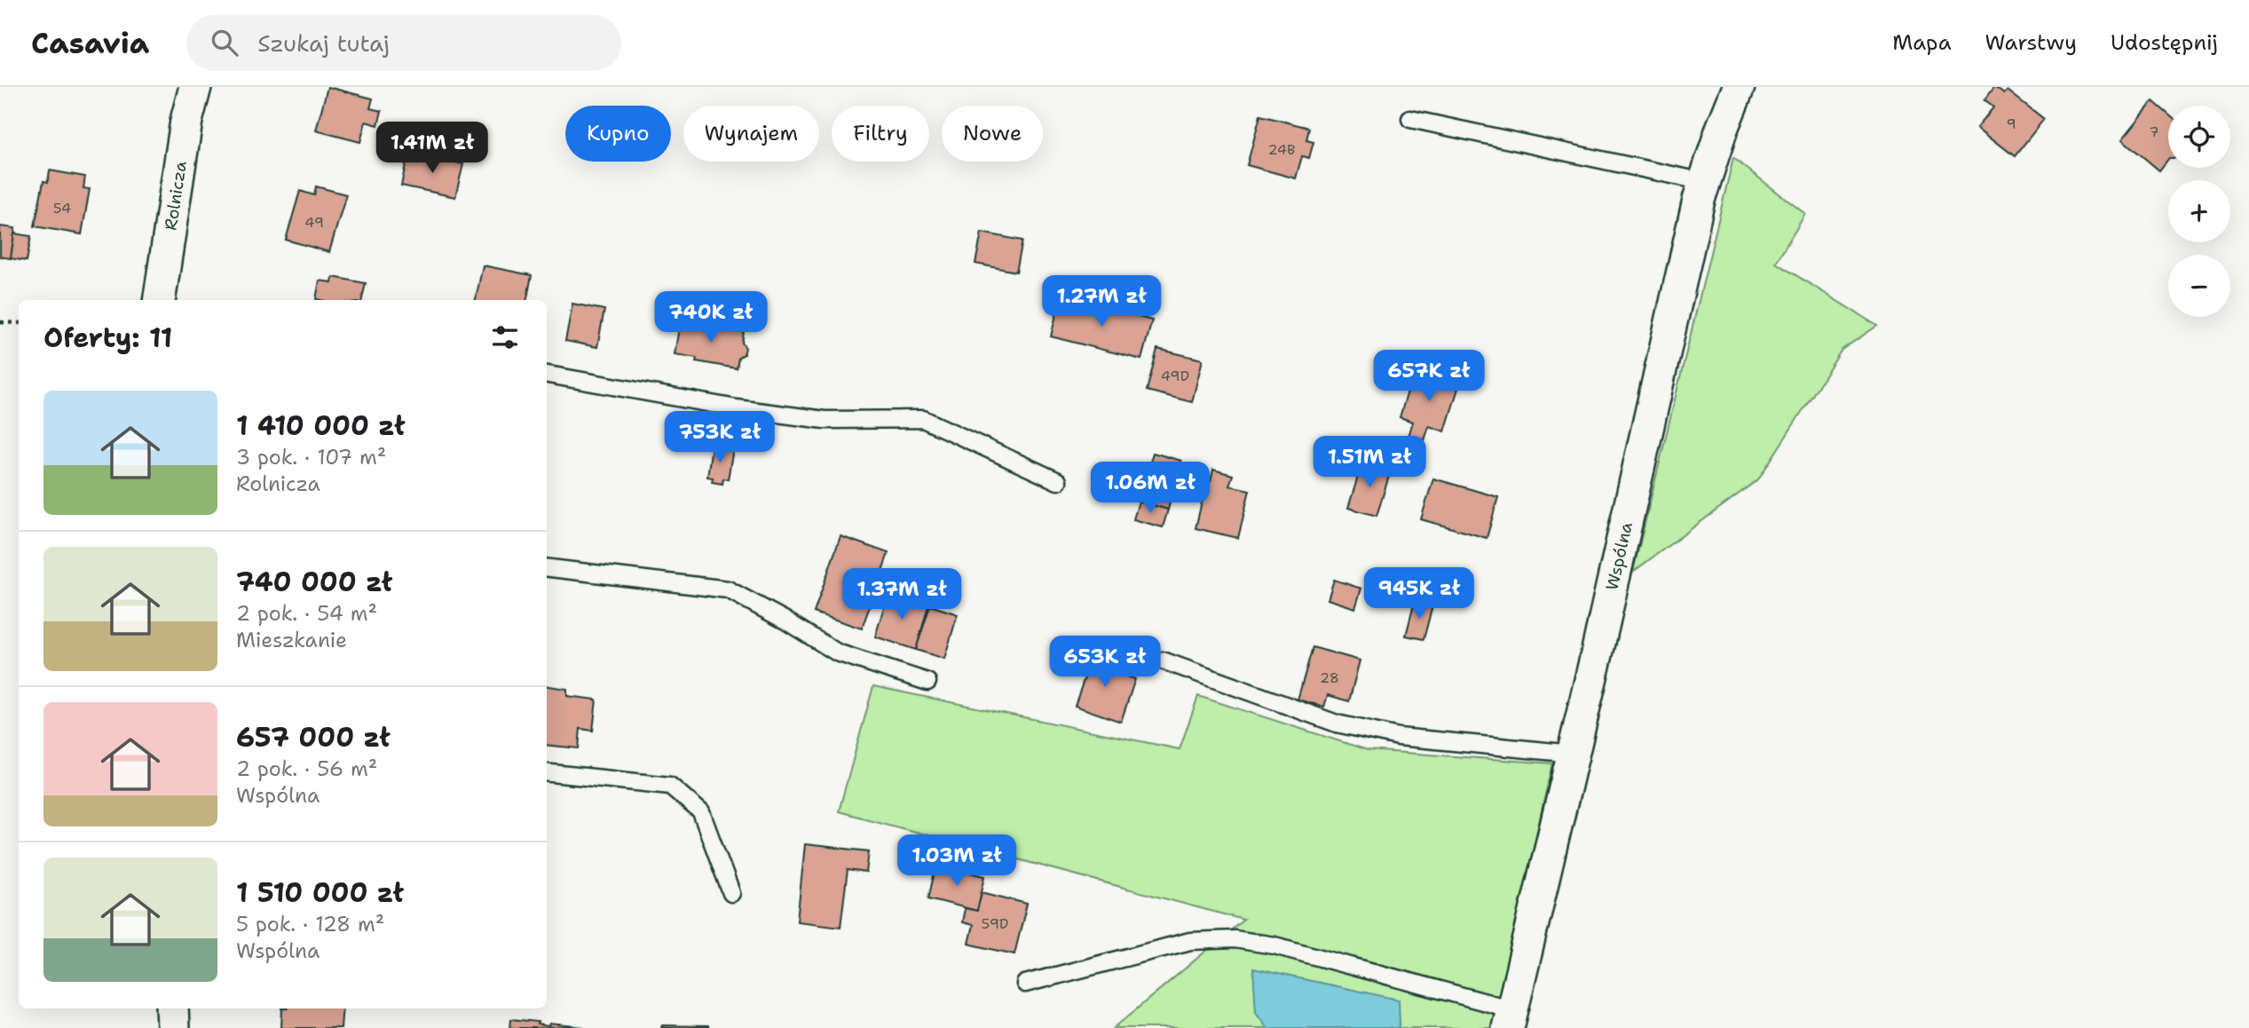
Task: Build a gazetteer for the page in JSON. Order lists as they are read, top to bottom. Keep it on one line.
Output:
{"streets":{"street":["Rolnicza","Wspólna"]},"house_numbers":["9","7","24B","54","49","49D","28","59D"],"page":{"header":"Casavia","search":"Szukaj tutaj","nav":["Mapa","Warstwy","Udostępnij"],"map_buttons":["+","−"],"chip":["Kupno","Wynajem","Filtry","Nowe"],"price":["1.41M zł","1.27M zł","740K zł","657K zł","753K zł","1.51M zł","1.06M zł","945K zł","1.37M zł","653K zł","1.03M zł"],"heading":"Oferty: 11","list":[{"name":"1 410 000 zł","note":"3 pok. · 107 m² · Rolnicza"},{"name":"740 000 zł","note":"2 pok. · 54 m² · Mieszkanie"},{"name":"657 000 zł","note":"2 pok. · 56 m² · Wspólna"},{"name":"1 510 000 zł","note":"5 pok. · 128 m² · Wspólna"}]}}
